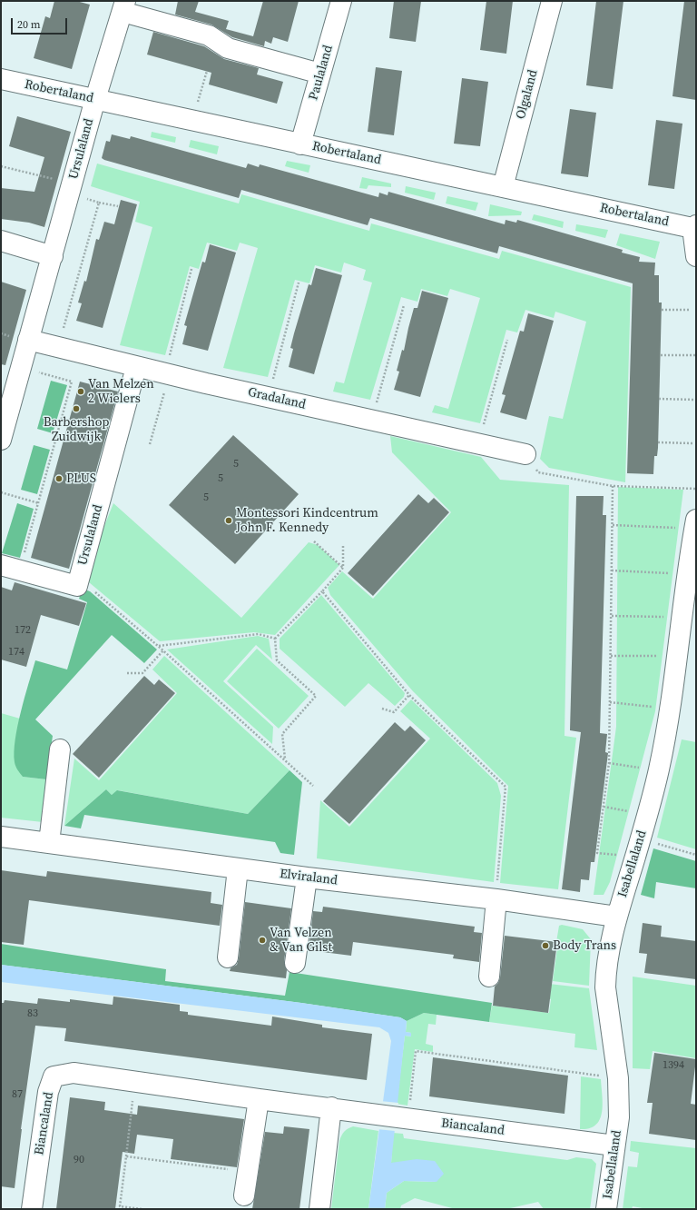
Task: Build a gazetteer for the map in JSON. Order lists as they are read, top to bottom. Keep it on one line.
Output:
{"streets":{"street":["Paulaland","Robertaland","Olgaland","Ursulaland","Gradaland","Isabellaland","Elviraland","Biancaland"]},"crossings":[["Paulaland","Robertaland"],["Robertaland","Olgaland"],["Robertaland","Ursulaland"],["Ursulaland","Gradaland"],["Isabellaland","Elviraland"],["Isabellaland","Biancaland"]],"places":["Van Melzen 2 Wielers","Barbershop Zuidwijk","PLUS","Montessori Kindcentrum John F. Kennedy","Van Velzen & Van Gilst","Body Trans"],"house_numbers":["5","5","5","172","174","83","1394","87","90"],"scale_bar":"20 m"}
